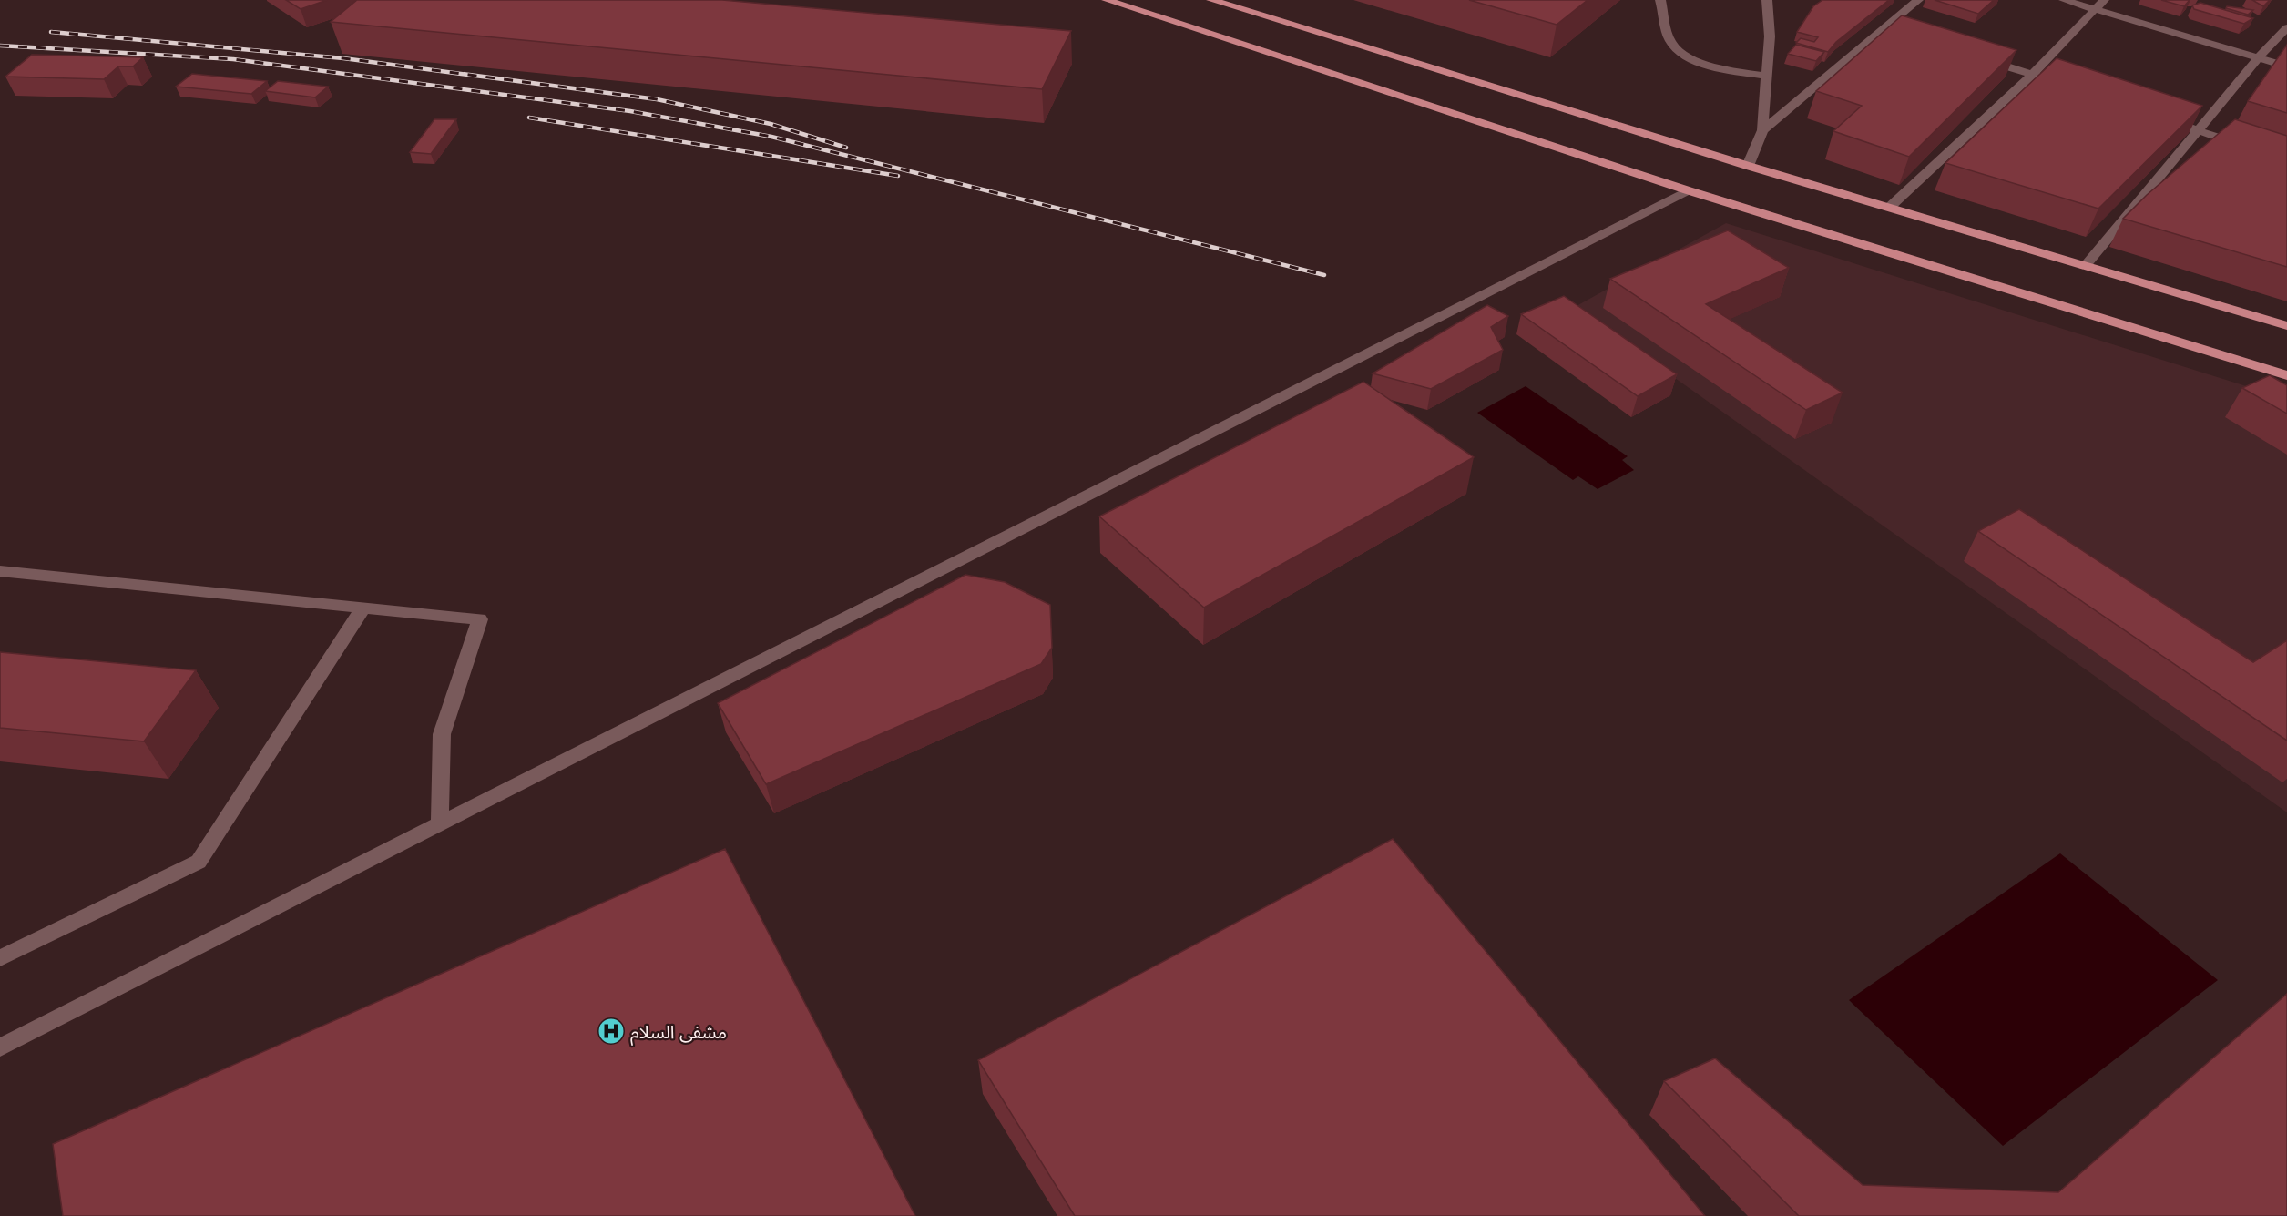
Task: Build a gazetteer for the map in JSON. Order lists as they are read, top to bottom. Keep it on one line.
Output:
{"places":{"hospital":["مشفى السلام"]}}
